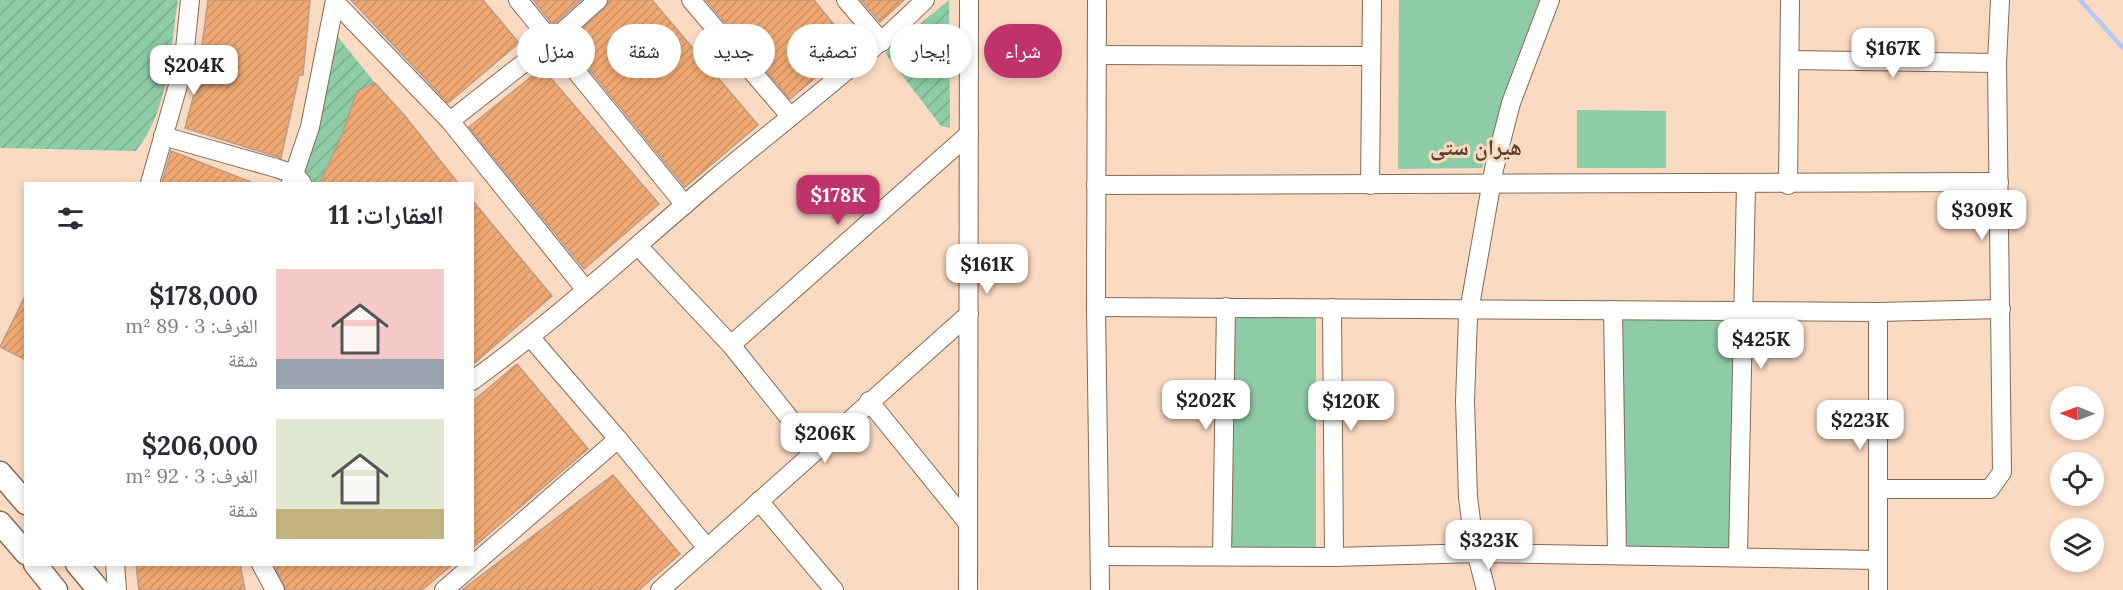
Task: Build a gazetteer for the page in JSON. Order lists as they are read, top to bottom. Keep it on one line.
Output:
{"districts":["هیران ستی"],"north":"left","page":{"chip":["شراء","إيجار","تصفية","جديد","شقة","منزل"],"price":["$167K","$204K","$178K","$309K","$161K","$425K","$202K","$120K","$223K","$206K","$323K"],"heading":"العقارات: 11","list":[{"name":"$178,000","note":"الغرف: 3 · 89 m² · شقة"},{"name":"$206,000","note":"الغرف: 3 · 92 m² · شقة"}]}}
